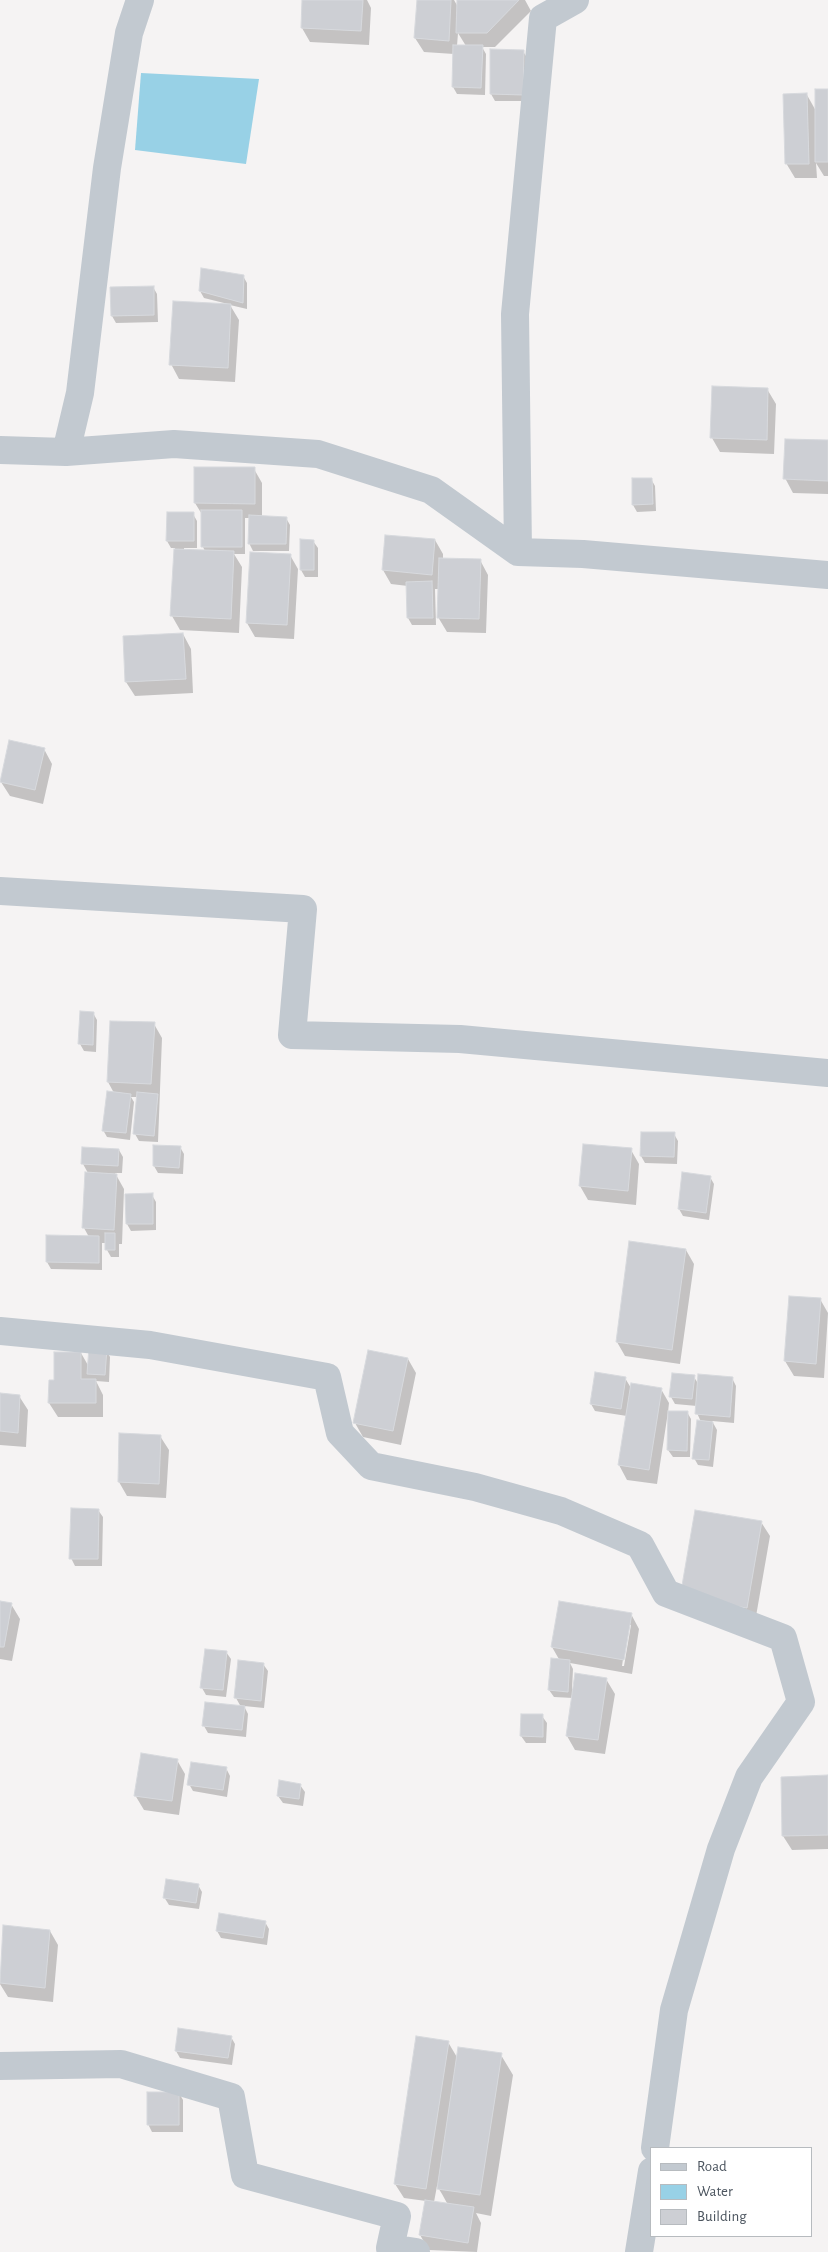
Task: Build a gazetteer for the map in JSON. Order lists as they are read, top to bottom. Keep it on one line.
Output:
{"legend":["Road","Water","Building"]}
